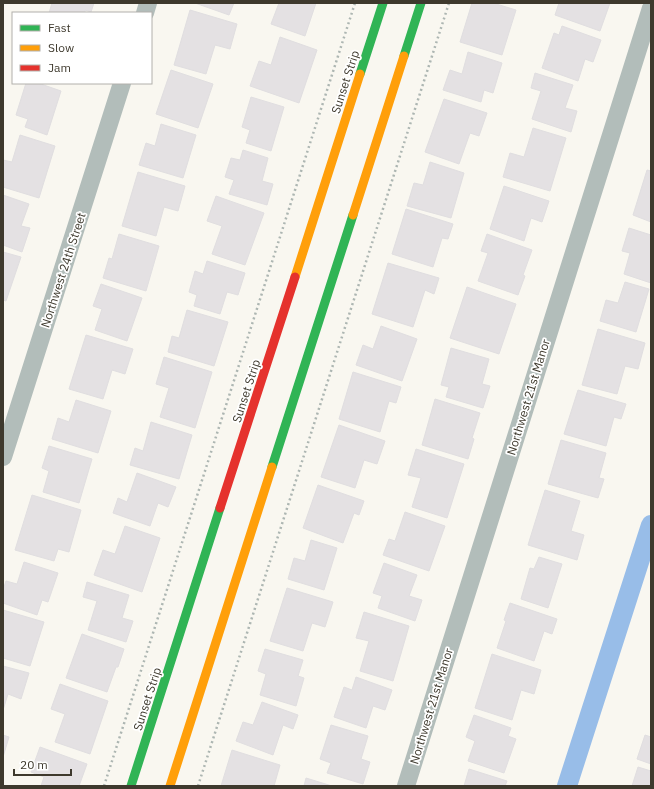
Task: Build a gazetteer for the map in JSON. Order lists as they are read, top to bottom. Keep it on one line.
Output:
{"streets":{"street":["Sunset Strip","Northwest 24th Street","Northwest 21st Manor"]},"legend":["Fast","Slow","Jam"],"scale_bar":"20 m"}
